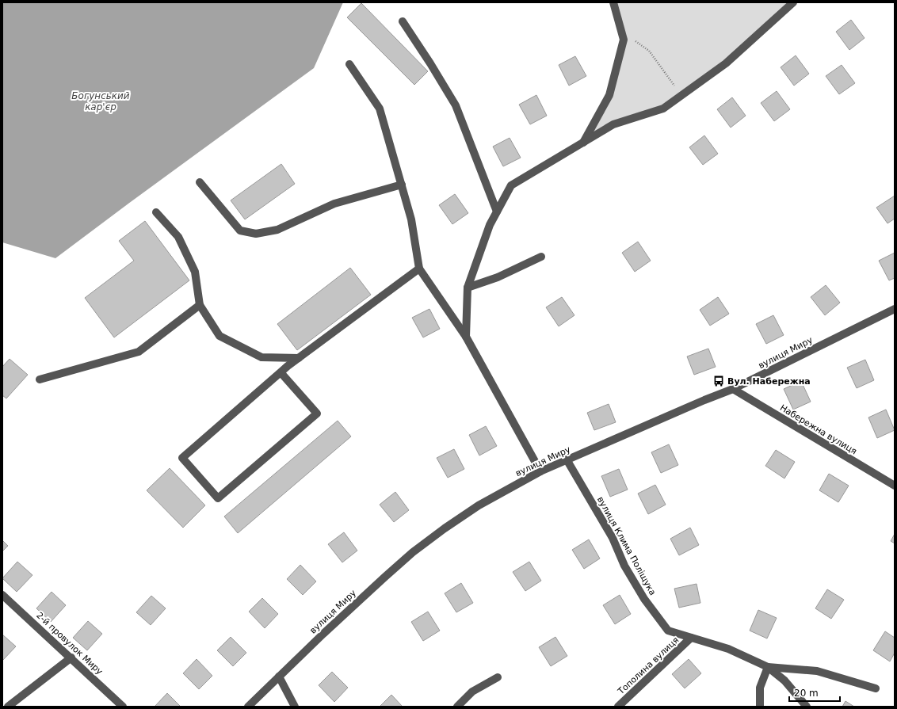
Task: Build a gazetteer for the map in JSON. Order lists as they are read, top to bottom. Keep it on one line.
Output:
{"streets":{"street":["вулиця Миру","Набережна вулиця","вулиця Клима Поліщука","2-й провулок Миру","Тополина вулиця"]},"crossings":[["вулиця Миру","Набережна вулиця"],["вулиця Миру","вулиця Клима Поліщука"],["вулиця Клима Поліщука","Тополина вулиця"]],"water":["Богунський кар'єр"],"places":{"bus stop":["Вул. Набережна"]},"scale_bar":"20 m"}
